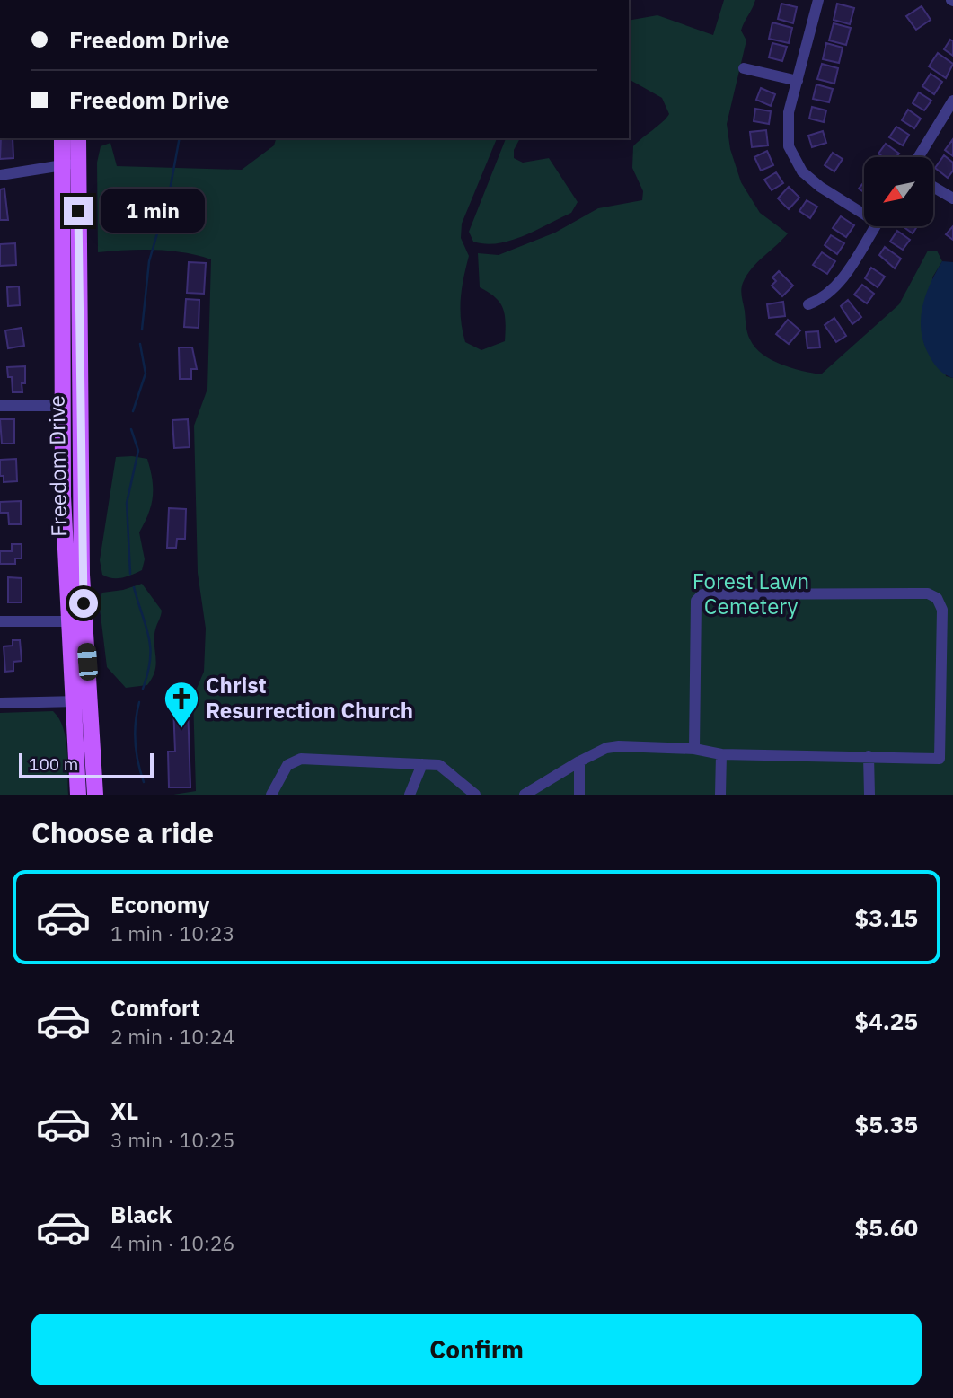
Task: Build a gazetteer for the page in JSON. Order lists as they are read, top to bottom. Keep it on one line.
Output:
{"streets":{"main road":["Freedom Drive"]},"parks":["Forest Lawn Cemetery"],"places":{"church":["Christ Resurrection Church"]},"scale_bar":"100 m","north":"bottom left","page":{"banner":["Freedom Drive","Freedom Drive"],"bubble":"1 min","scale":"100 m","heading":"Choose a ride","list":[{"name":"Economy","note":"1 min · 10:23","value":"$3.15"},{"name":"Comfort","note":"2 min · 10:24","value":"$4.25"},{"name":"XL","note":"3 min · 10:25","value":"$5.35"},{"name":"Black","note":"4 min · 10:26","value":"$5.60"}],"buttons":"Confirm"}}
